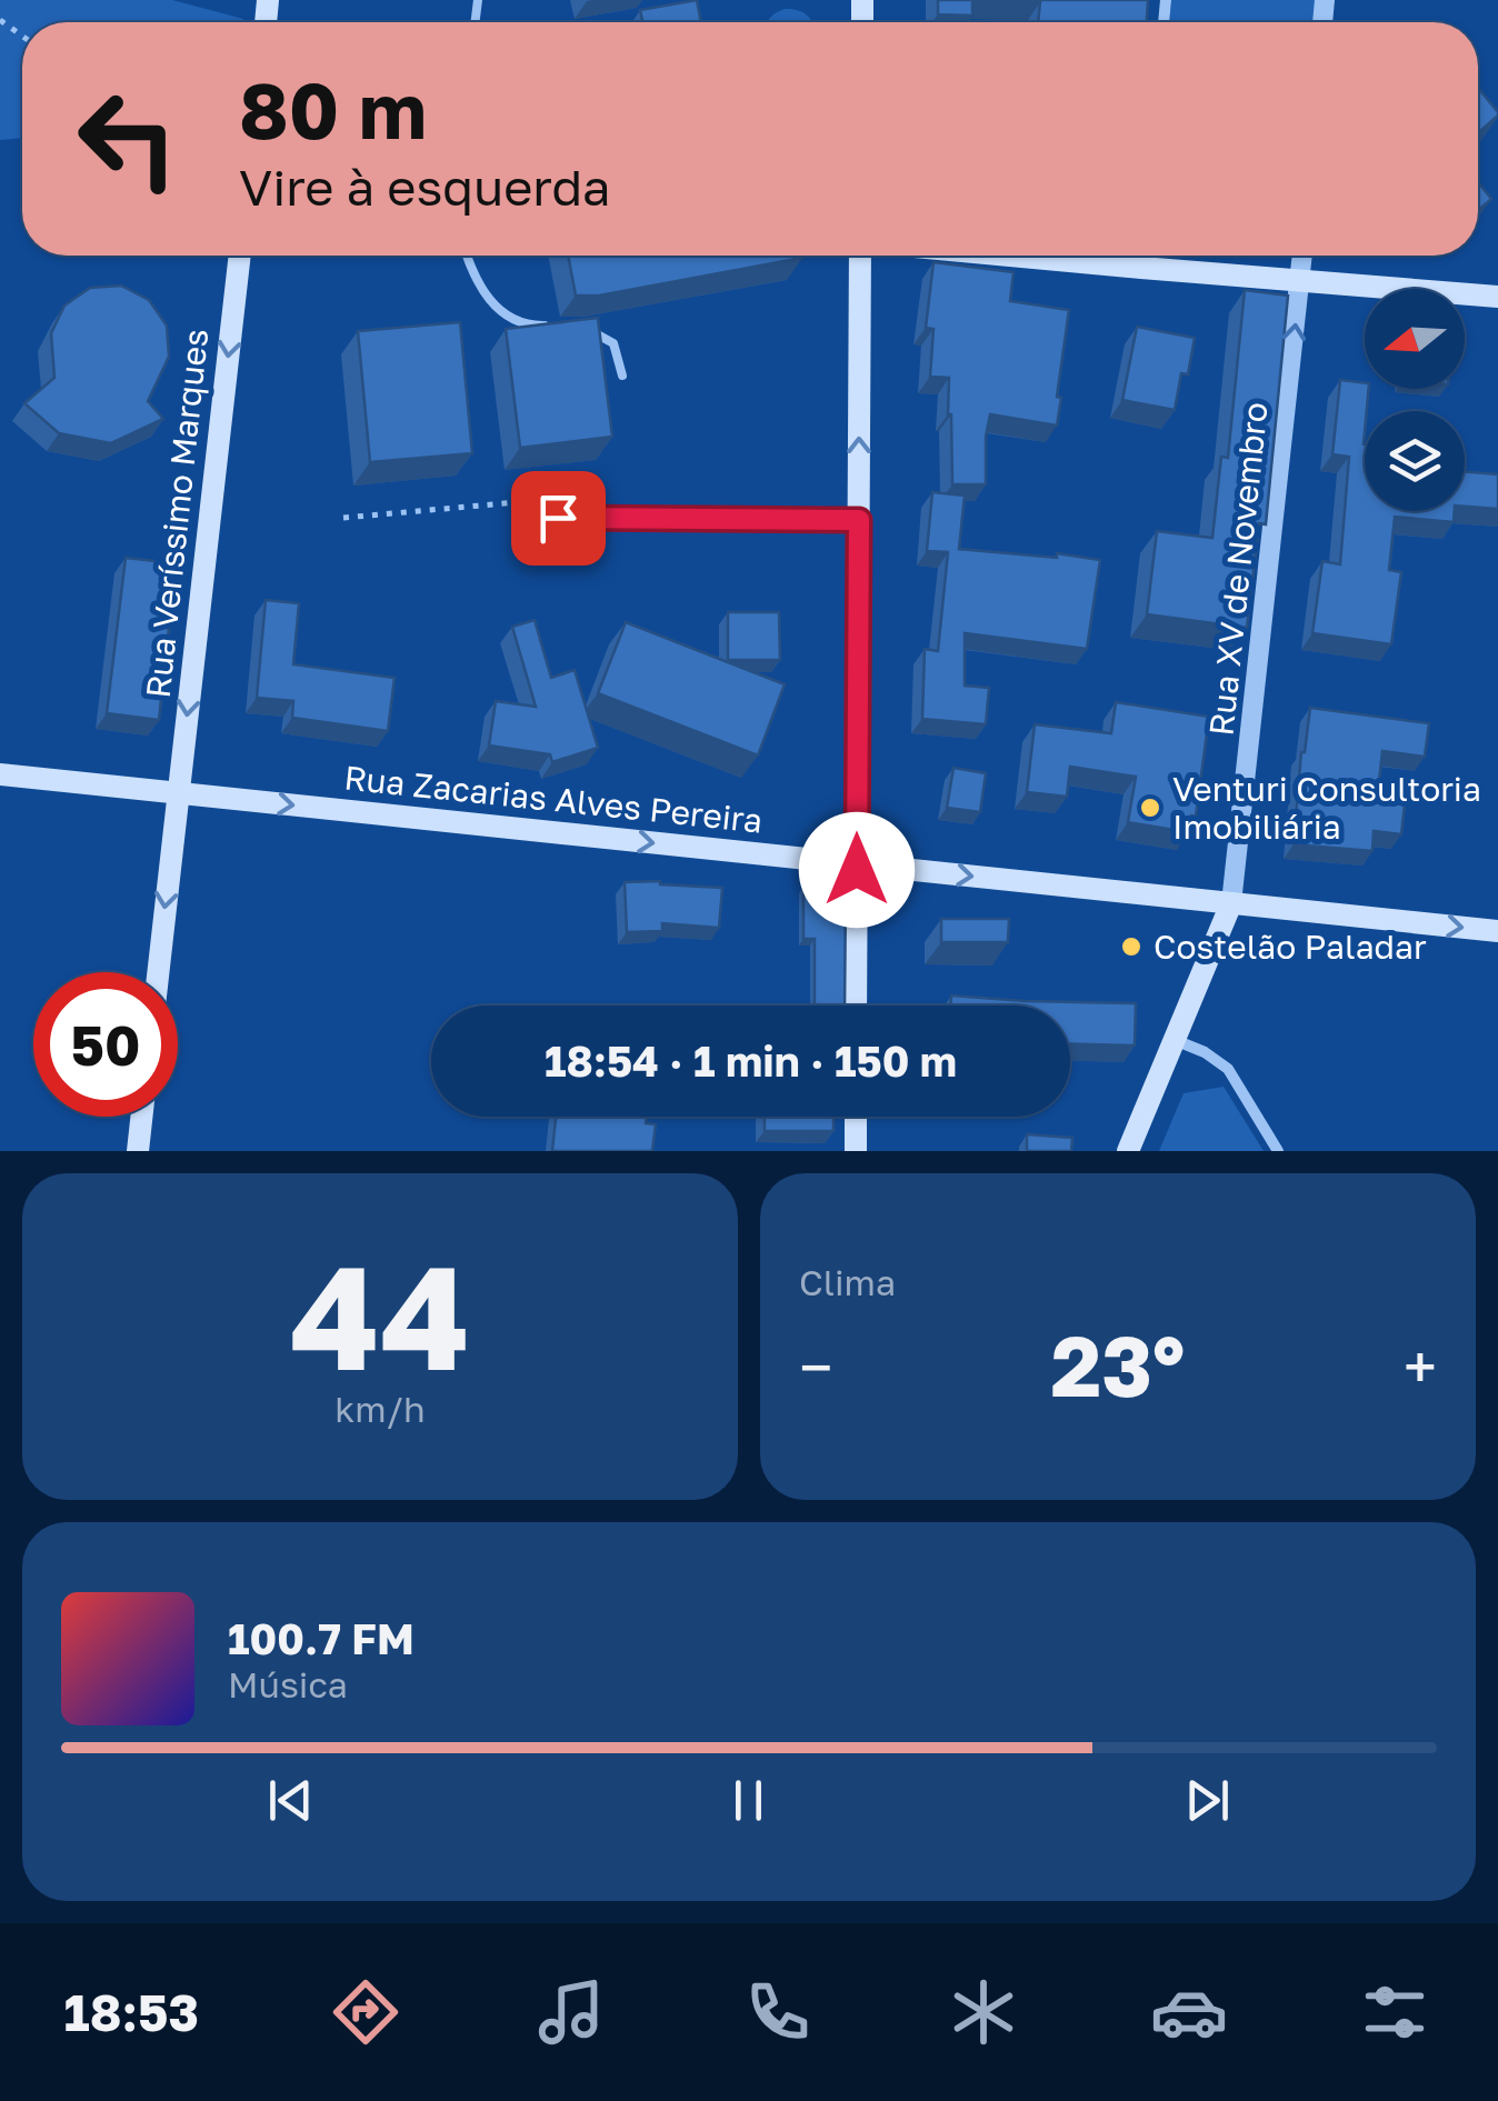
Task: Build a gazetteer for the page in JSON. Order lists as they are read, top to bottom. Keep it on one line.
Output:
{"streets":{"main road":["Rua Veríssimo Marques","Rua Zacarias Alves Pereira"],"street":["Rua XV de Novembro"]},"crossings":[["Rua Veríssimo Marques","Rua Zacarias Alves Pereira"],["Rua XV de Novembro","Rua Zacarias Alves Pereira"]],"one_way":["Rua Veríssimo Marques","Rua XV de Novembro","Rua Zacarias Alves Pereira"],"places":["Venturi Consultoria Imobiliária","Costelão Paladar"],"north":"left","page":{"turn":["80 m","Vire à esquerda"],"limit":"50","trip":"18:54 · 1 min · 150 m","tile":[["44","km/h"],"Clima"],"heat":["−","23°","+"],"song":["100.7 FM","Música"],"tabs":"18:53"}}
